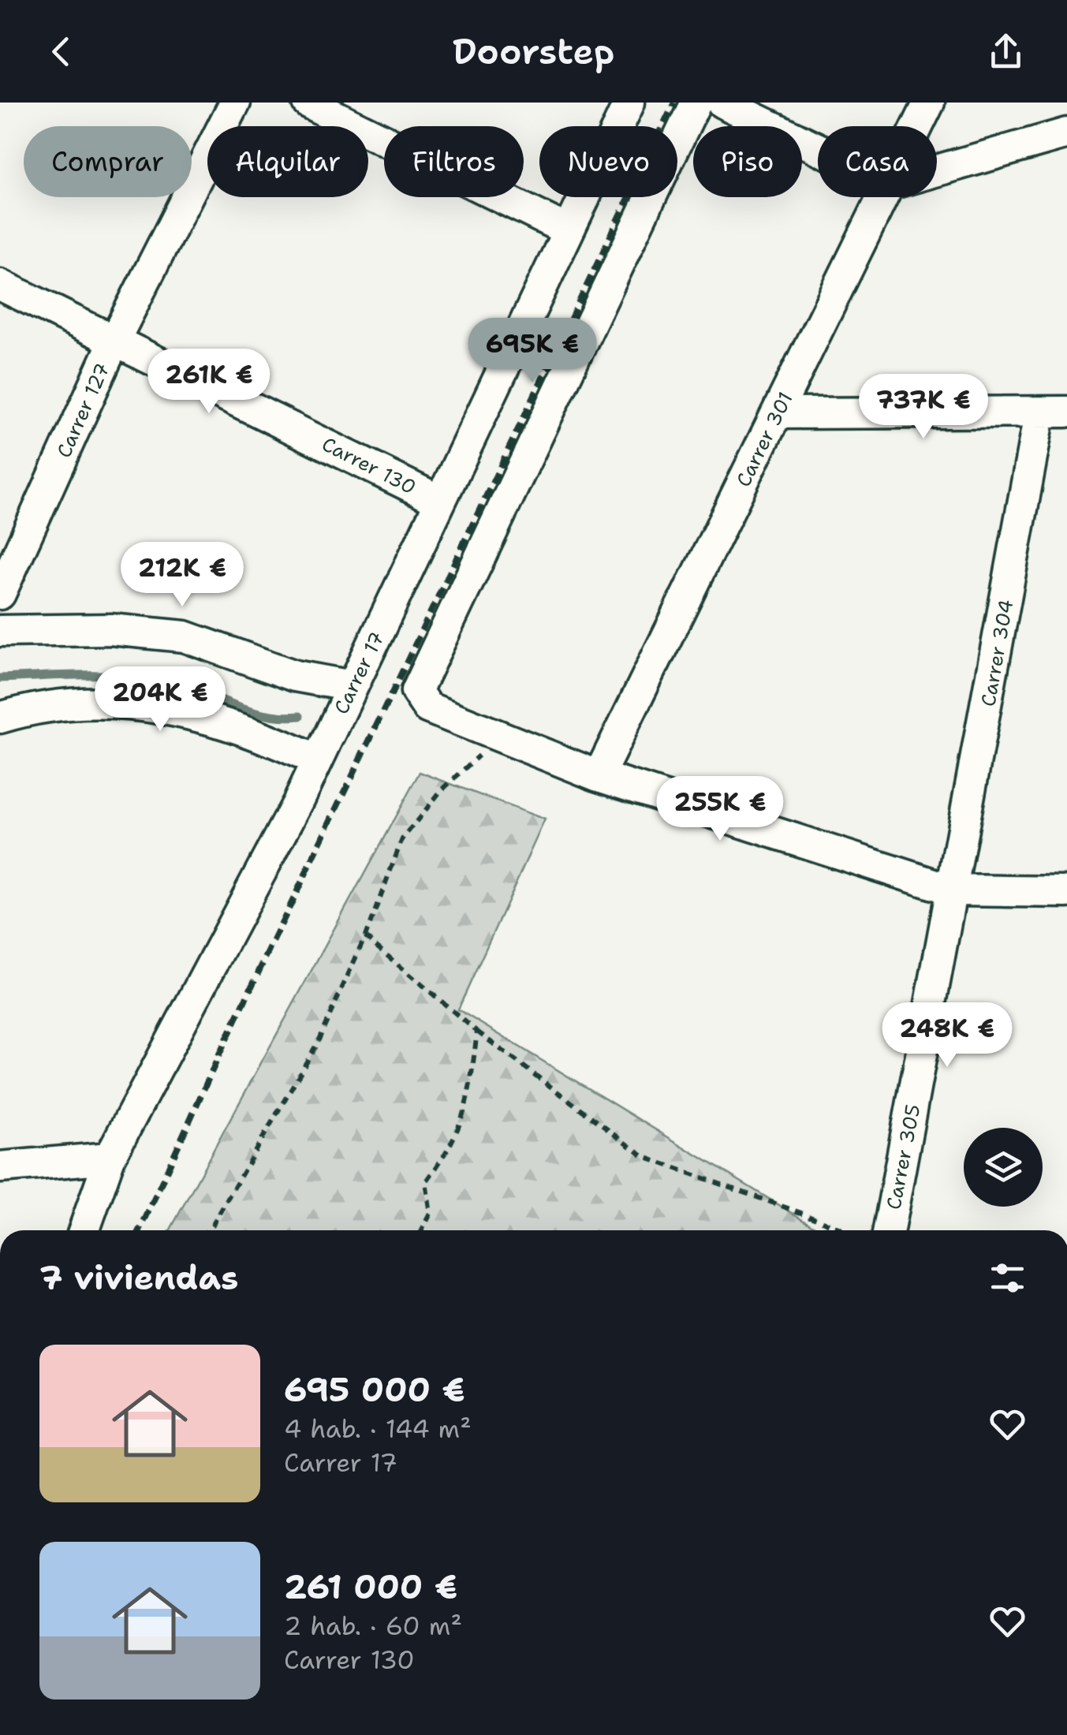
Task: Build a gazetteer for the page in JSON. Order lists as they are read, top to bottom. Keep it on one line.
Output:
{"streets":{"street":["Carrer 127","Carrer 301","Carrer 130","Carrer 304","Carrer 17","Carrer 305"]},"crossings":[["Carrer 127","Carrer 130"],["Carrer 130","Carrer 17"],["Carrer 304","Carrer 305"]],"page":{"header":"Doorstep","chip":["Comprar","Alquilar","Filtros","Nuevo","Piso","Casa"],"price":["695K €","261K €","737K €","212K €","204K €","255K €","248K €"],"heading":"7 viviendas","list":[{"name":"695 000 €","note":"4 hab. · 144 m² · Carrer 17"},{"name":"261 000 €","note":"2 hab. · 60 m² · Carrer 130"}]}}
